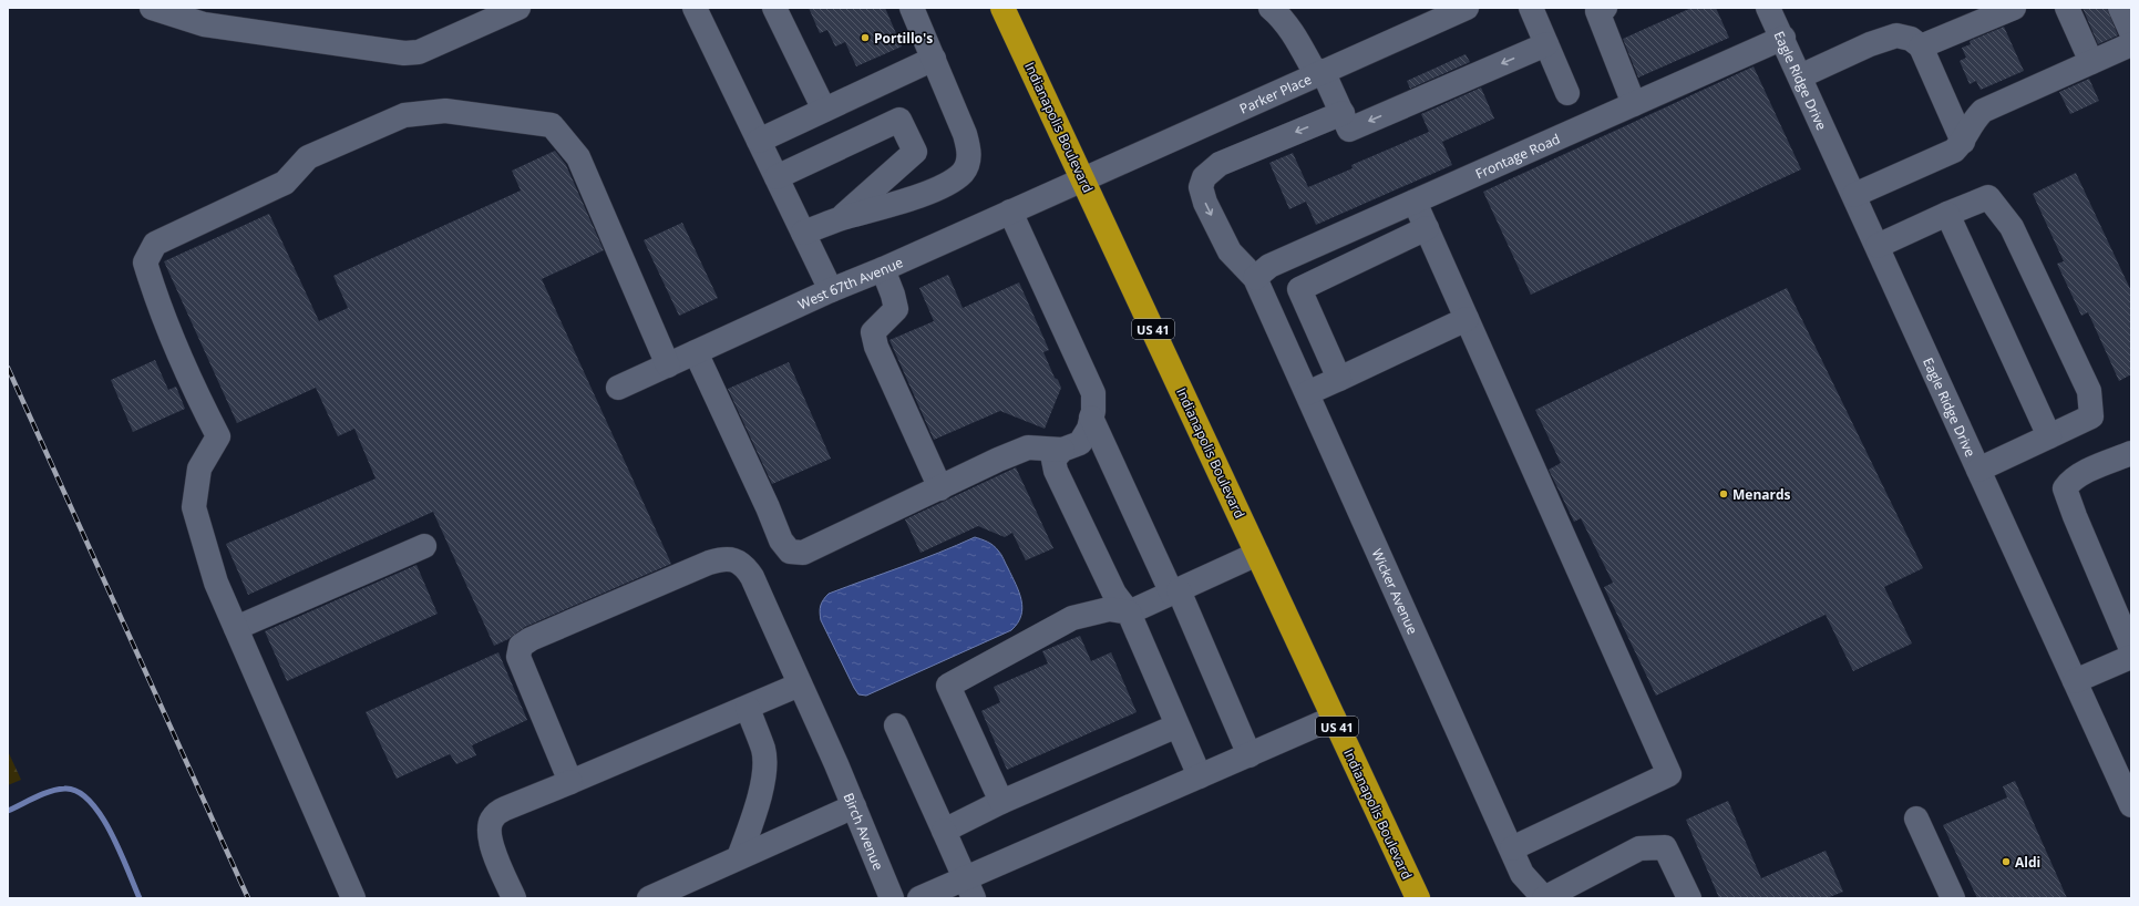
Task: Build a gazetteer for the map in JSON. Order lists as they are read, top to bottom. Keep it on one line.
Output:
{"streets":{"highway":["Indianapolis Boulevard","US 41"],"street":["Eagle Ridge Drive","Parker Place","Frontage Road","West 67th Avenue","Wicker Avenue","Birch Avenue"]},"crossings":[["Eagle Ridge Drive","Frontage Road"],["Parker Place","Indianapolis Boulevard"],["Parker Place","West 67th Avenue"],["Indianapolis Boulevard","West 67th Avenue"],["Frontage Road","Wicker Avenue"]],"places":["Portillo's","Menards","Aldi"]}
